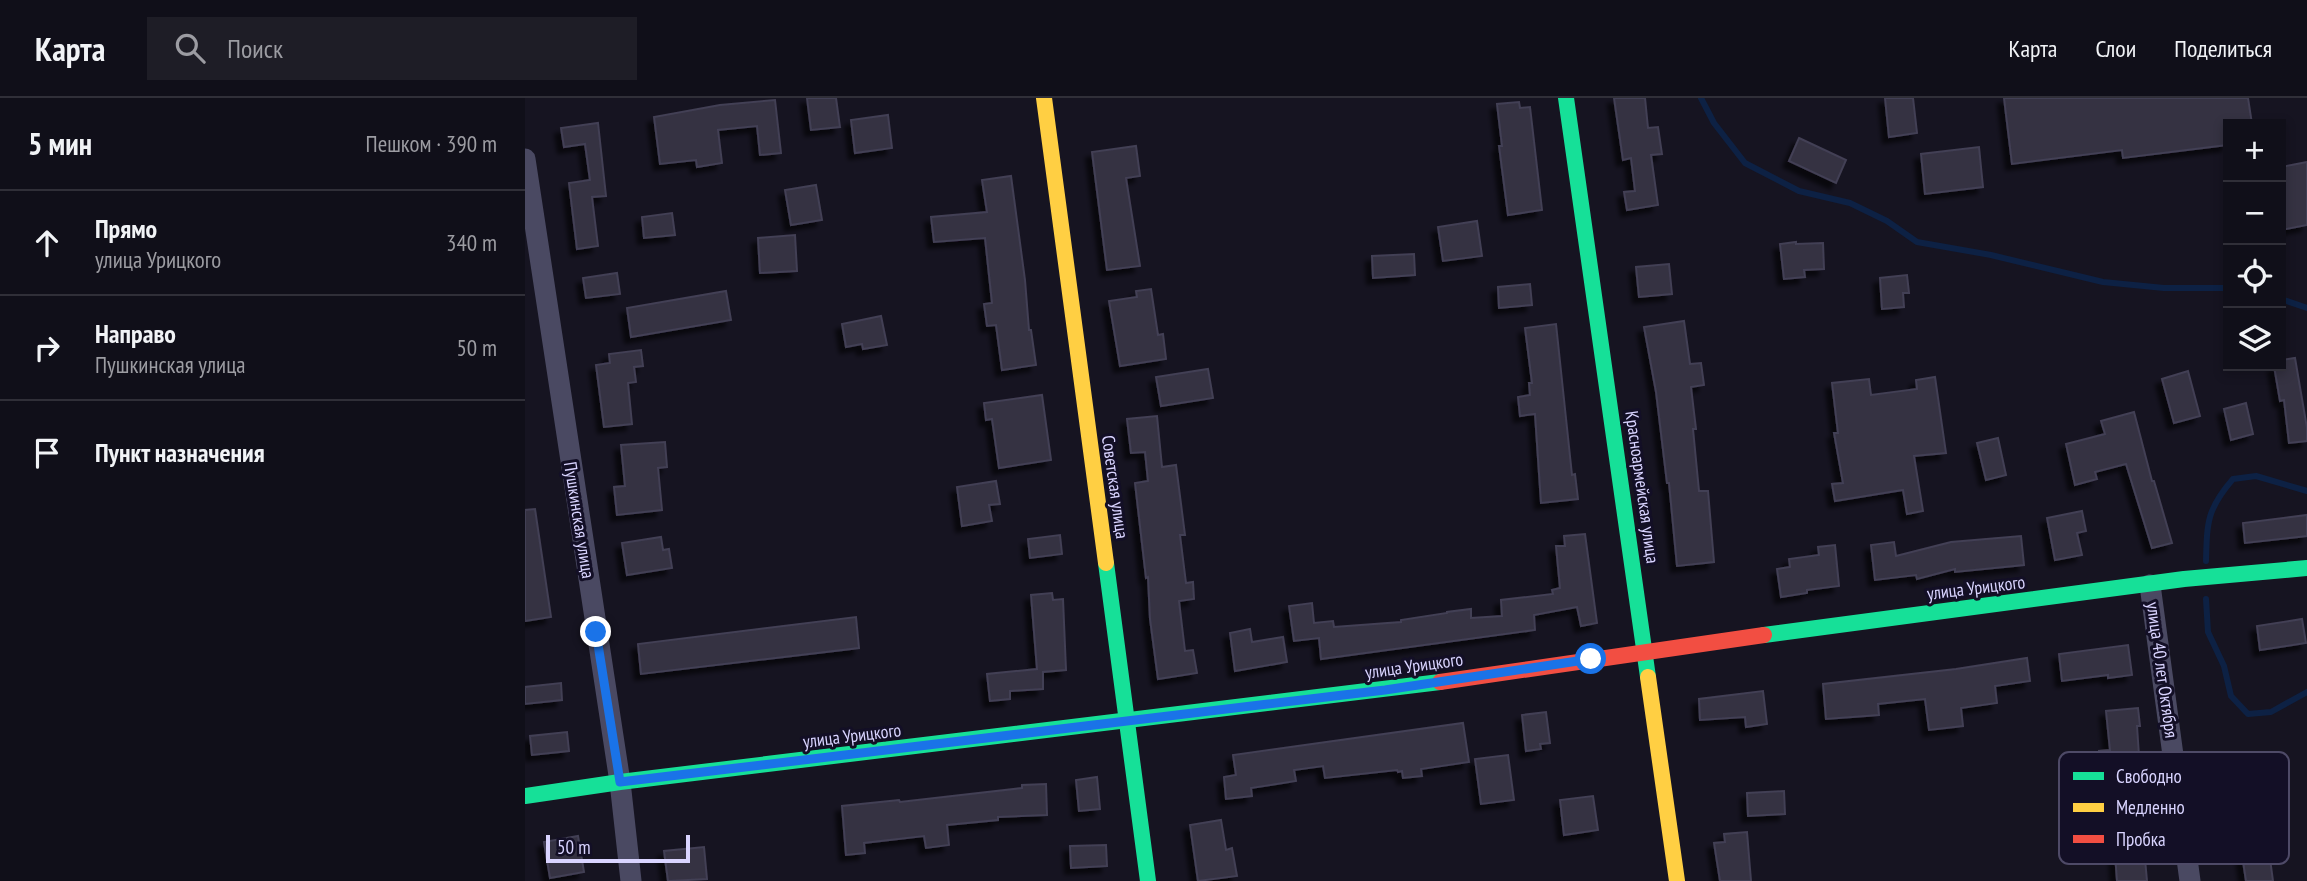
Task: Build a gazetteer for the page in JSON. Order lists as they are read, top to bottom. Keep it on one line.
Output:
{"streets":{"street":["Советская улица","Красноармейская улица","Пушкинская улица","улица Урицкого","улица 40 лет Октября"]},"crossings":[["Советская улица","улица Урицкого"],["Красноармейская улица","улица Урицкого"],["Пушкинская улица","улица Урицкого"],["улица Урицкого","улица 40 лет Октября"]],"legend":["Свободно","Медленно","Пробка"],"scale_bar":"50 m","page":{"header":"Карта","search":"Поиск","nav":["Карта","Слои","Поделиться"],"heading":["5 мин","Пешком · 390 m"],"map_buttons":["+","−"],"list":[["Прямо","улица Урицкого","340 m"],["Направо","Пушкинская улица","50 m"],"Пункт назначения"],"scale":"50 m"}}
